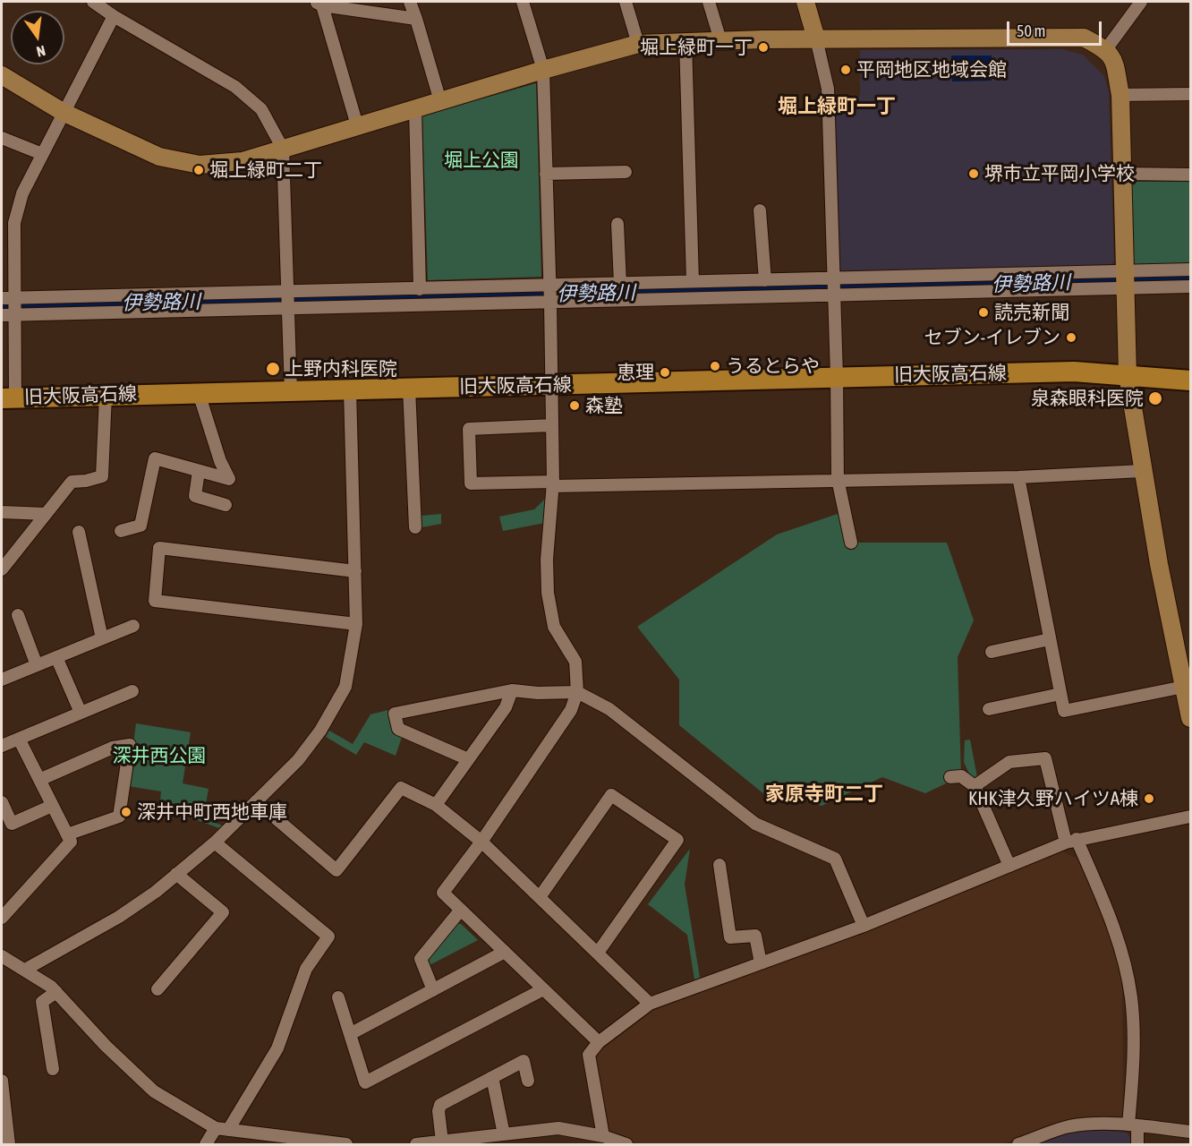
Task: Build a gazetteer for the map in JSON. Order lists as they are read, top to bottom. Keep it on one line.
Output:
{"streets":{"main road":["旧大阪高石線"]},"districts":["堀上緑町一丁","家原寺町二丁"],"water":["伊勢路川"],"parks":["堀上公園","深井西公園"],"places":["堀上緑町一丁","平岡地区地域会館","堀上緑町二丁","堺市立平岡小学校","読売新聞","セブン-イレブン","うるとらや","上野内科医院","恵理","泉森眼科医院","森塾","KHK津久野ハイツA棟","深井中町西地車庫"],"scale_bar":"50 m","north":"bottom"}
